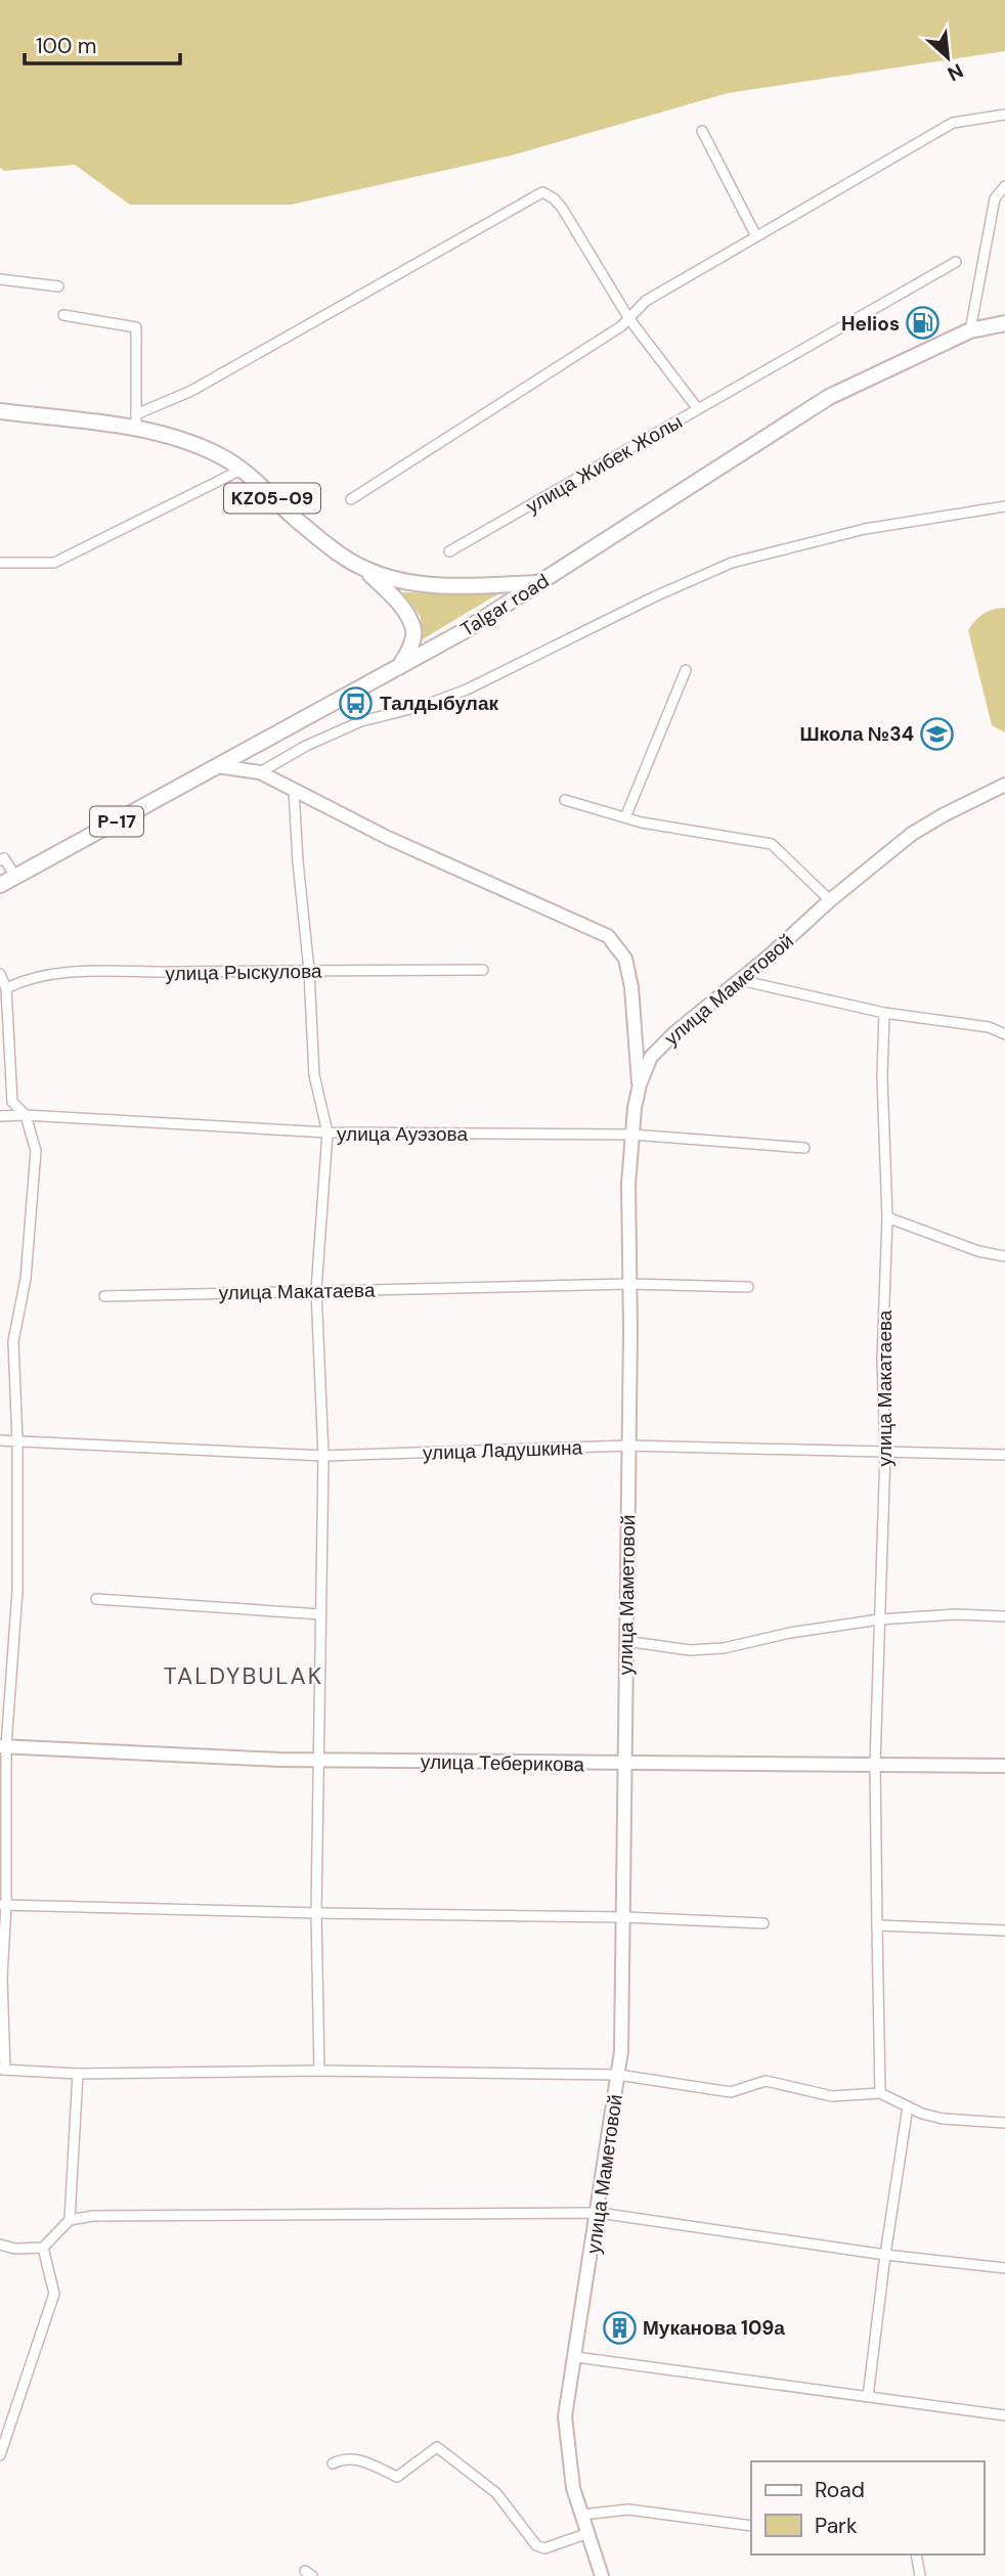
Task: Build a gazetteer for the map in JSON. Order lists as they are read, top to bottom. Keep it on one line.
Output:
{"streets":{"main road":["KZ05-09","Talgar road","P-17"],"street":["улица Жибек Жолы","улица Рыскулова","улица Маметовой","улица Ауэзова","улица Макатаева","улица Ладушкина","улица Теберикова"]},"crossings":[["улица Жибек Жолы","KZ05-09"],["KZ05-09","Talgar road"],["улица Маметовой","улица Ауэзова"],["улица Маметовой","улица Макатаева"],["улица Маметовой","улица Ладушкина"],["улица Маметовой","улица Теберикова"],["улица Макатаева","улица Ладушкина"],["улица Макатаева","улица Теберикова"]],"districts":["TALDYBULAK"],"places":{"fuel station":["Helios"],"bus stop":["Талдыбулак"],"school or university":["Школа №34"],"building":["Муканова 109а"]},"legend":["Road","Park"],"scale_bar":"100 m","north":"bottom right"}
